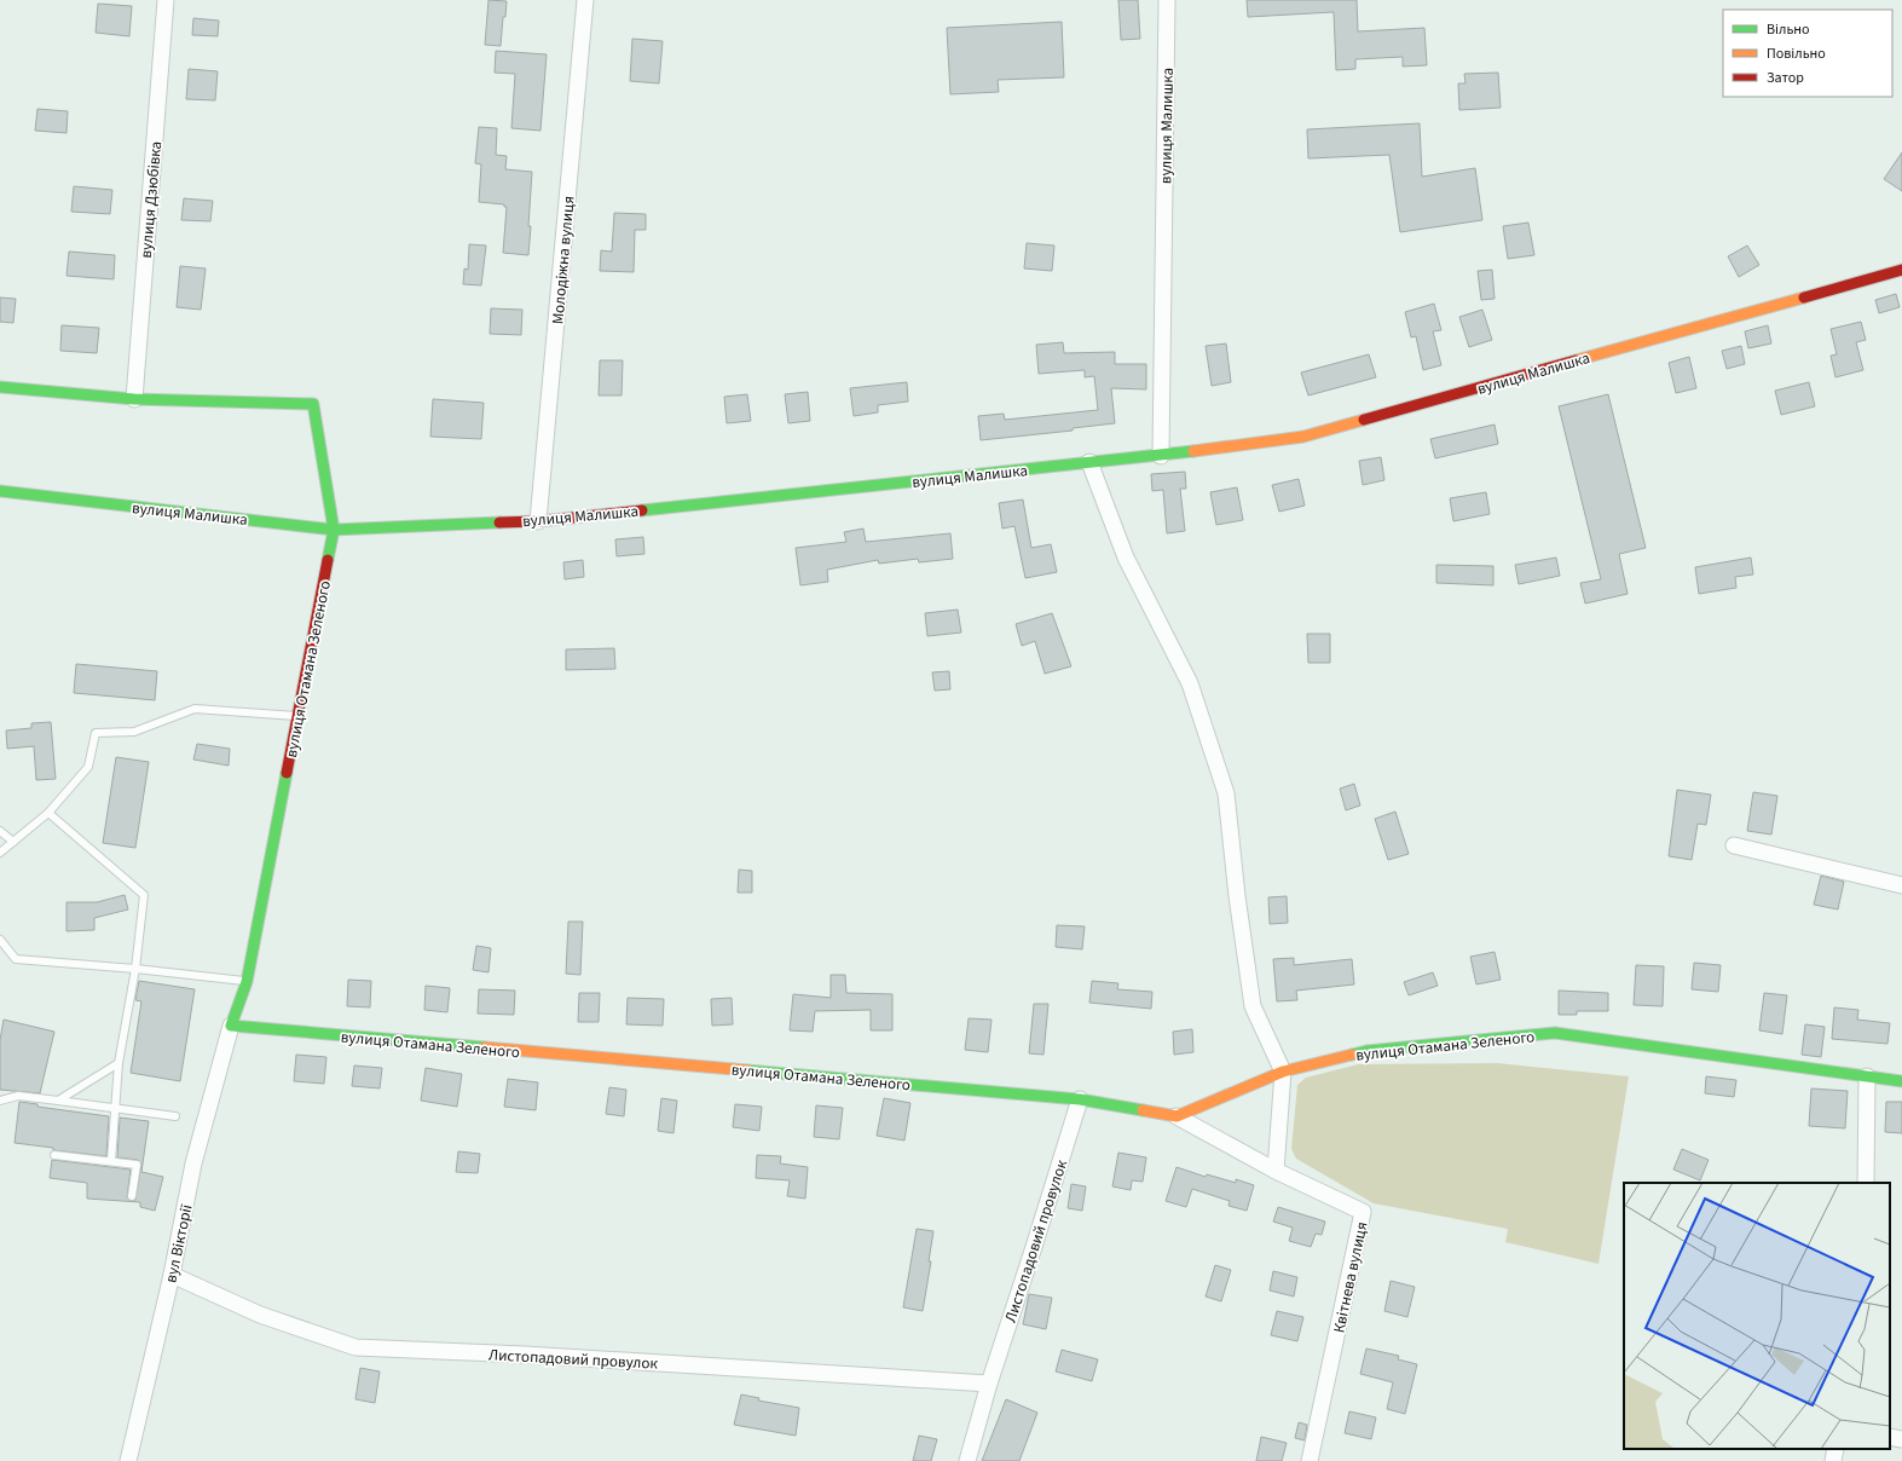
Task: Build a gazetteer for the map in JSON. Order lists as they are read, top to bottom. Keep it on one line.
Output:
{"streets":{"street":["вулиця Малишка","вулиця Дзюбівка","Молодіжна вулиця","вулиця Отамана Зеленого","Листопадовий провулок","вул Вікторії","Квітнева вулиця"]},"crossings":[["вулиця Малишка","Молодіжна вулиця"],["вулиця Малишка","вулиця Отамана Зеленого"],["вулиця Отамана Зеленого","Листопадовий провулок"],["вулиця Отамана Зеленого","вул Вікторії"],["вулиця Отамана Зеленого","Квітнева вулиця"],["Листопадовий провулок","вул Вікторії"]],"legend":["Вільно","Повільно","Затор"]}
